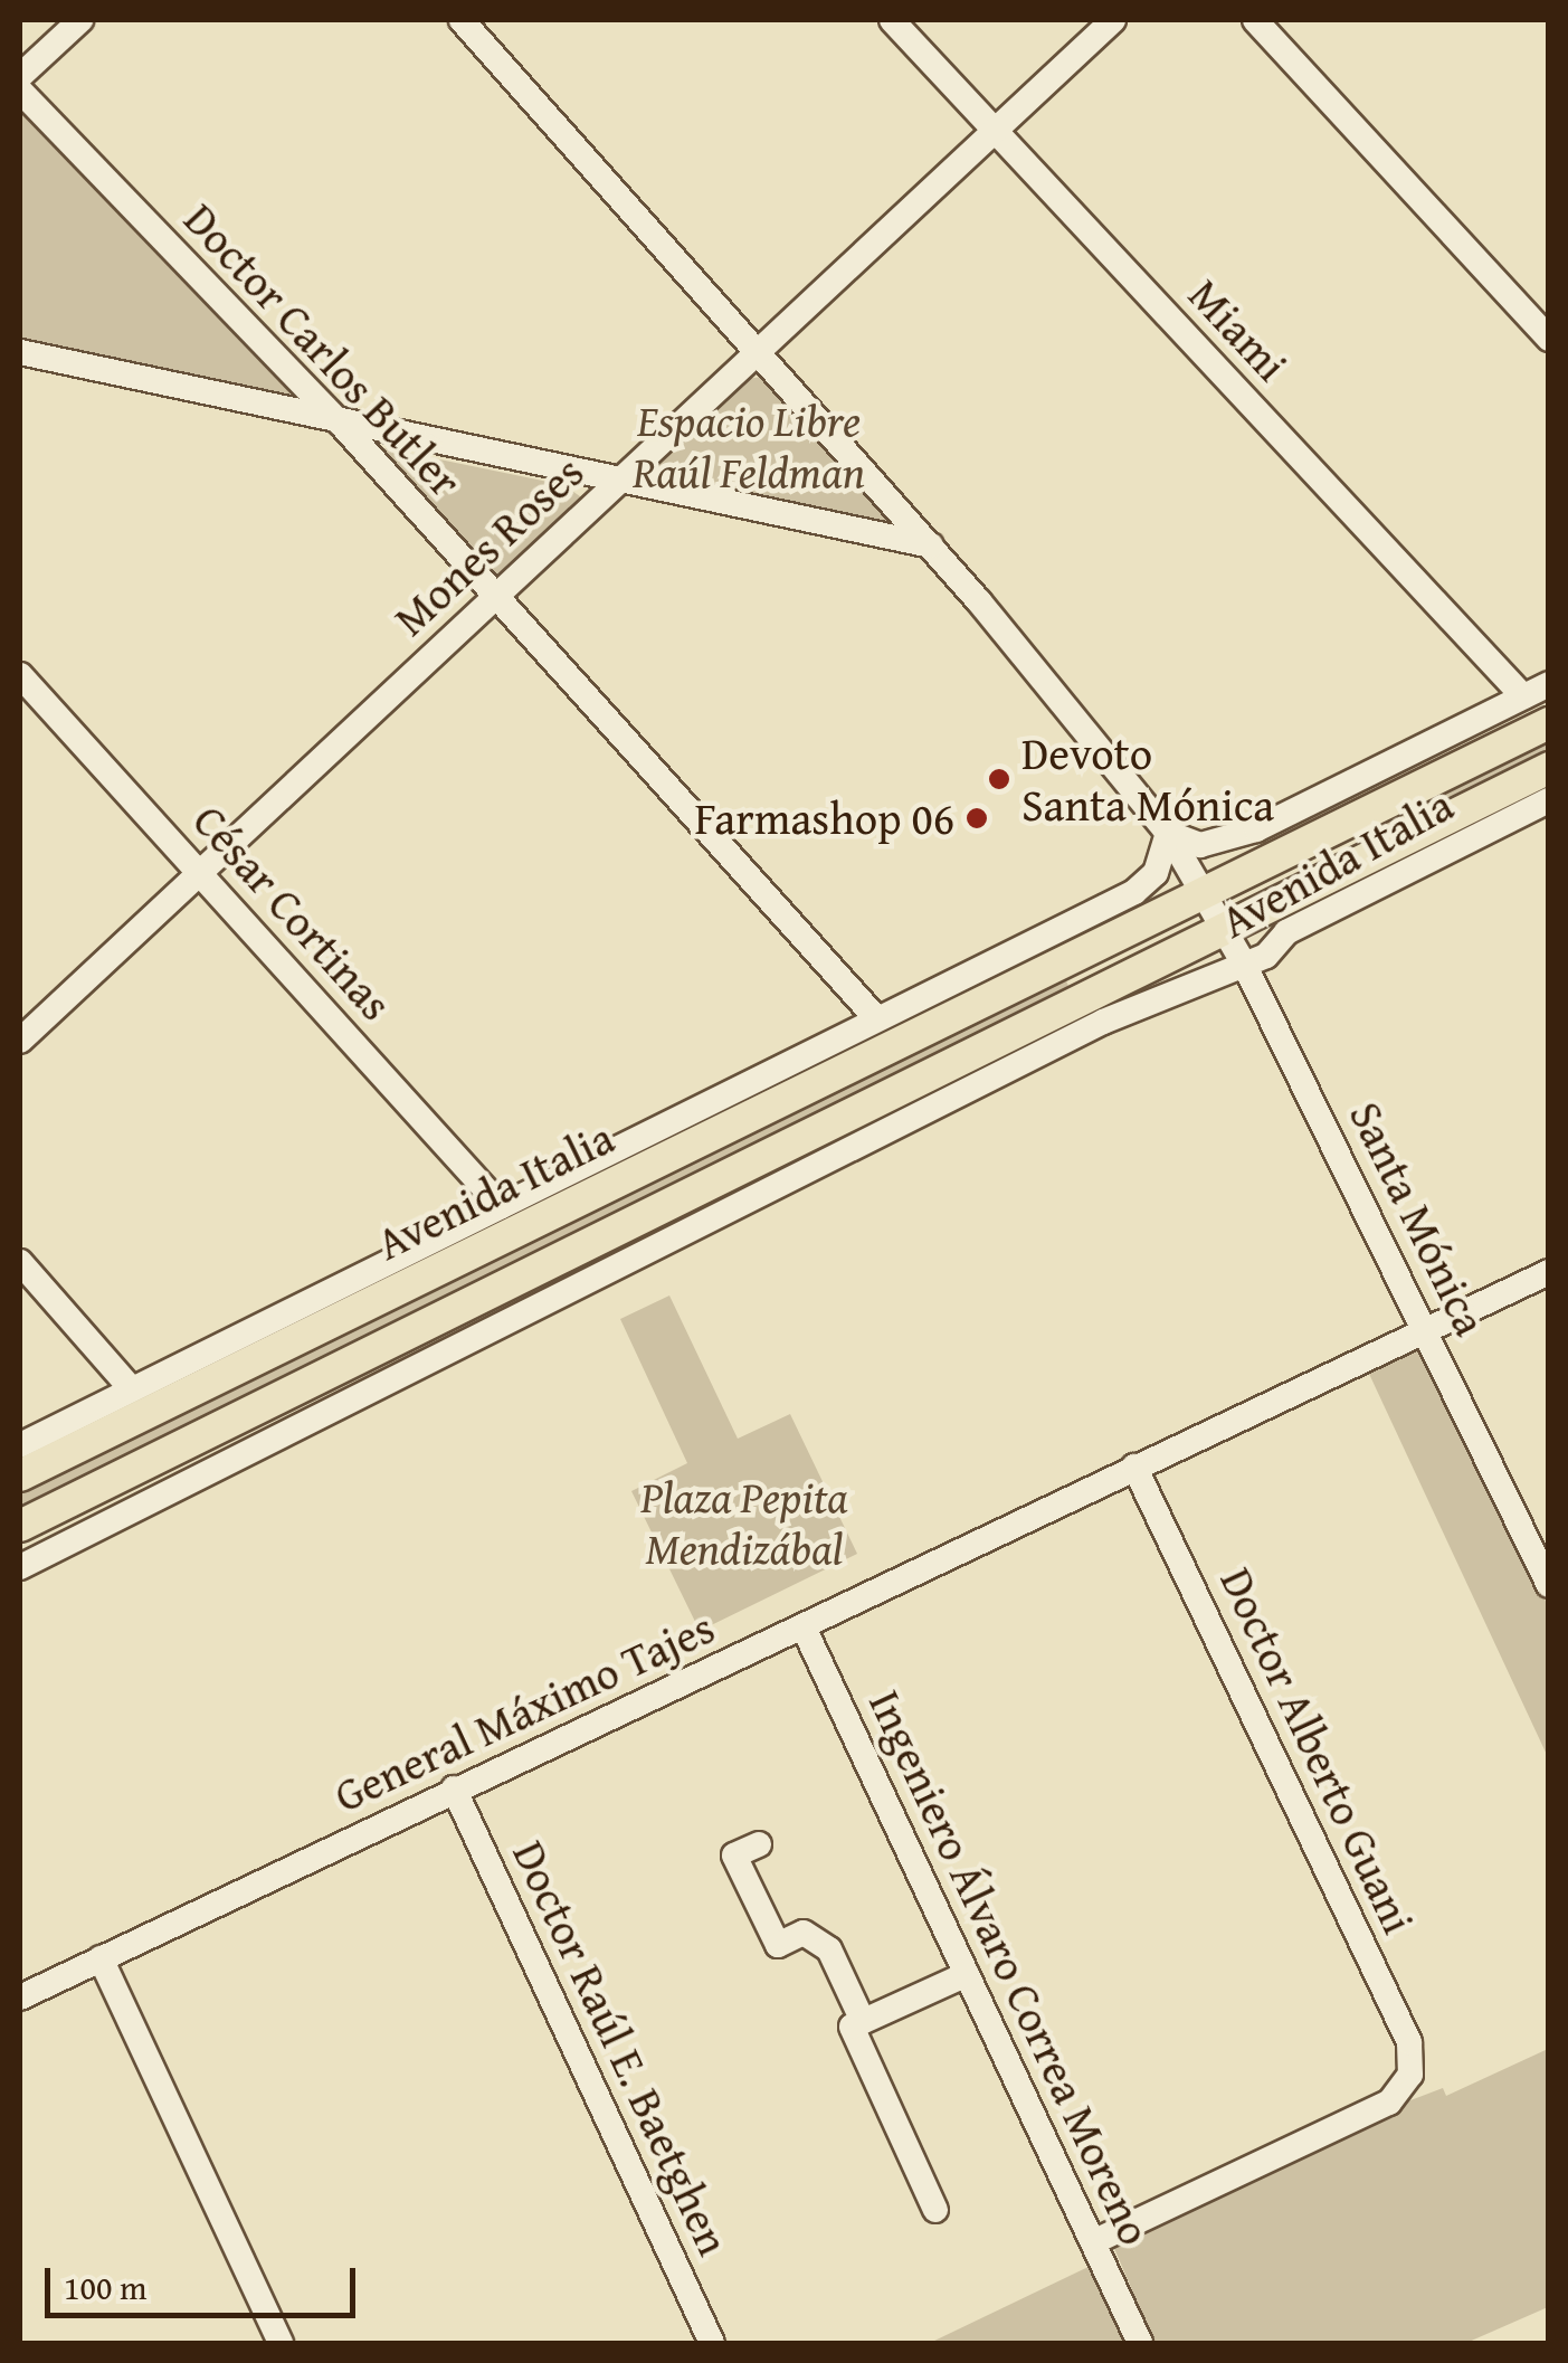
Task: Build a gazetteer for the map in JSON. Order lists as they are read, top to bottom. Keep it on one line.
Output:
{"streets":{"main road":["Avenida Italia"],"street":["Miami","Doctor Carlos Butler","Mones Roses","César Cortinas","Santa Mónica","General Máximo Tajes","Doctor Alberto Guani","Ingeniero Álvaro Correa Moreno","Doctor Raúl E. Baetghen"]},"crossings":[["Miami","Mones Roses"],["Miami","Avenida Italia"],["Doctor Carlos Butler","Mones Roses"],["Doctor Carlos Butler","Avenida Italia"],["Mones Roses","César Cortinas"],["Mones Roses","Santa Mónica"],["Avenida Italia","César Cortinas"],["Avenida Italia","Santa Mónica"],["Santa Mónica","General Máximo Tajes"],["General Máximo Tajes","Doctor Alberto Guani"],["General Máximo Tajes","Ingeniero Álvaro Correa Moreno"],["General Máximo Tajes","Doctor Raúl E. Baetghen"],["Doctor Alberto Guani","Ingeniero Álvaro Correa Moreno"]],"parks":["Espacio Libre Raúl Feldman","Plaza Pepita Mendizábal"],"places":["Devoto Santa Mónica","Farmashop 06"],"scale_bar":"100 m"}
